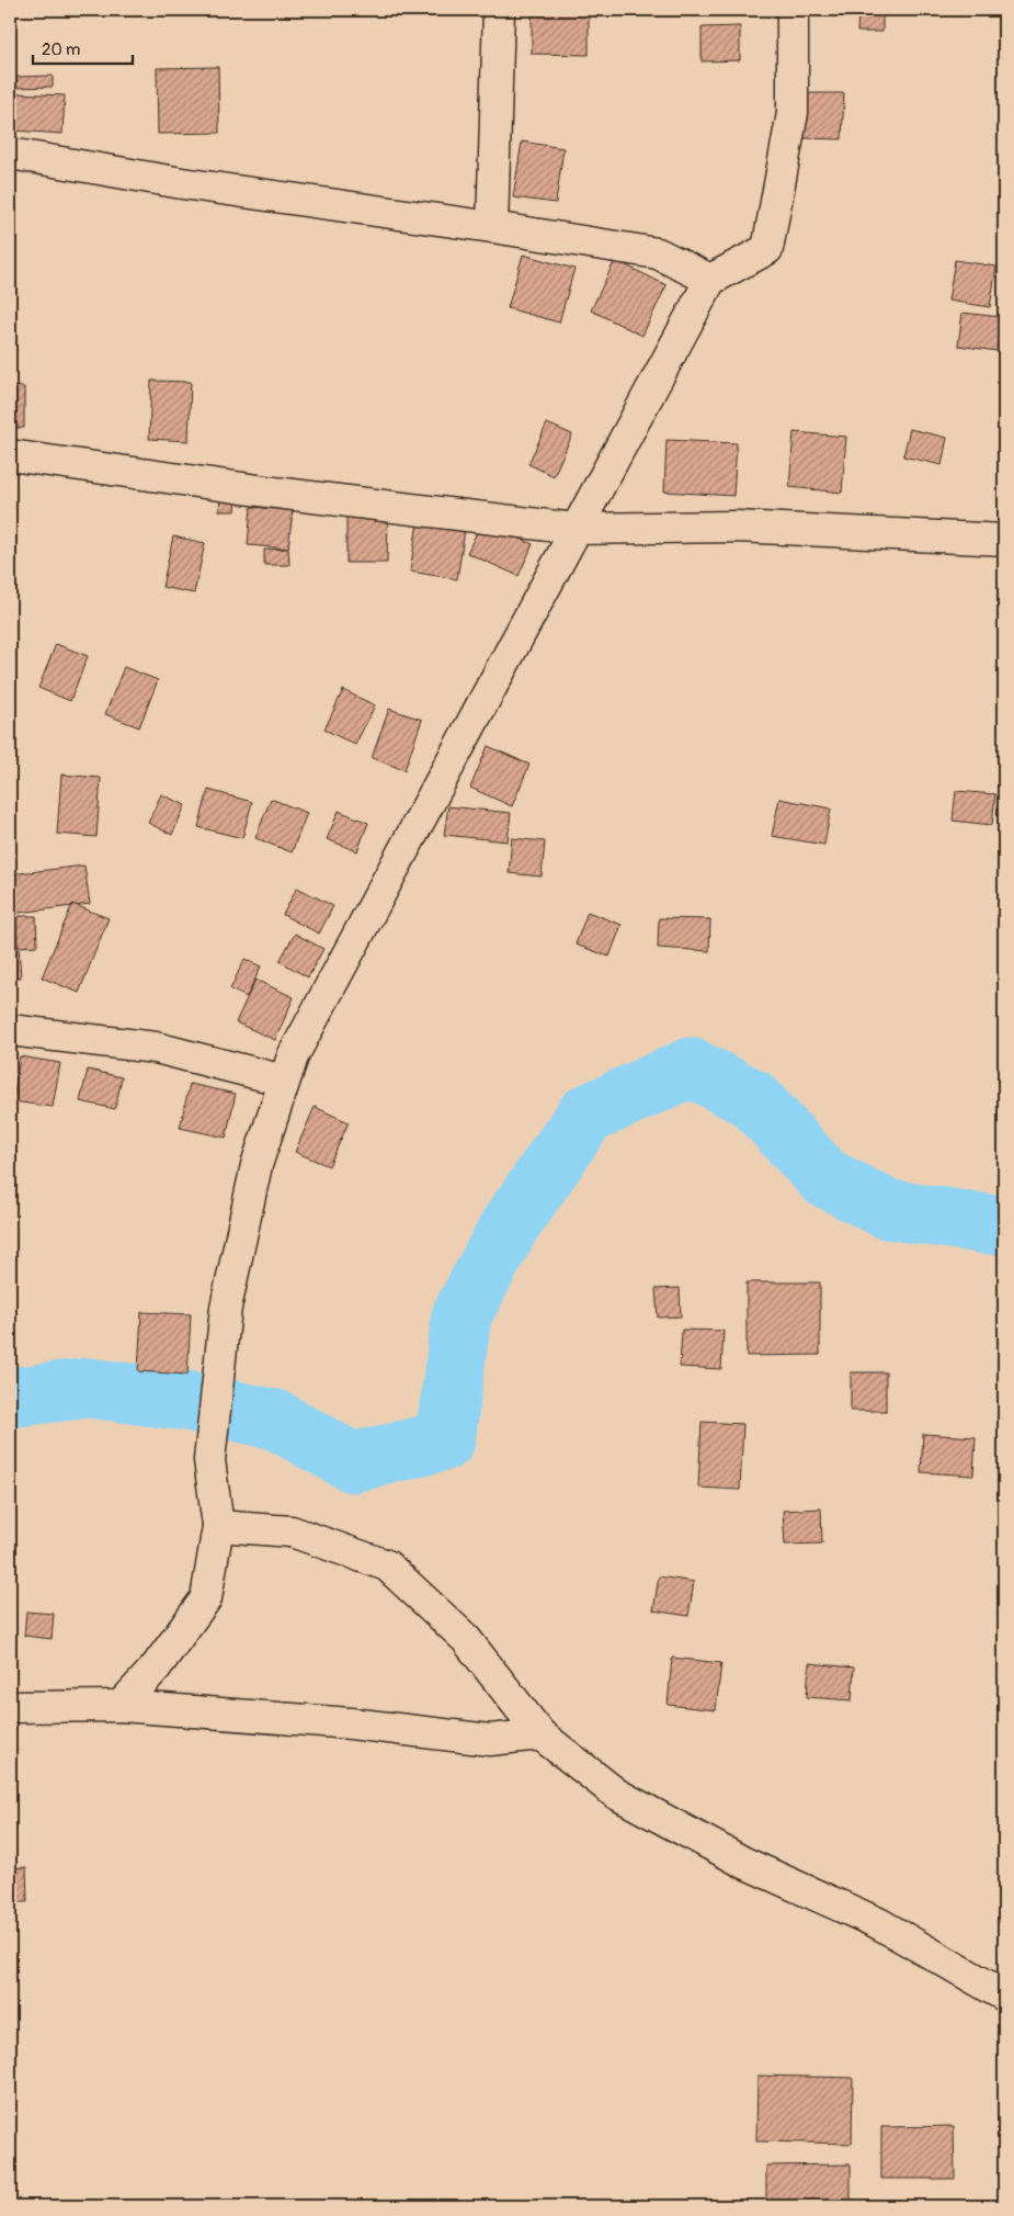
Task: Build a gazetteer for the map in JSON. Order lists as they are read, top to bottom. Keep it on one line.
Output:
{"scale_bar":"20 m"}
